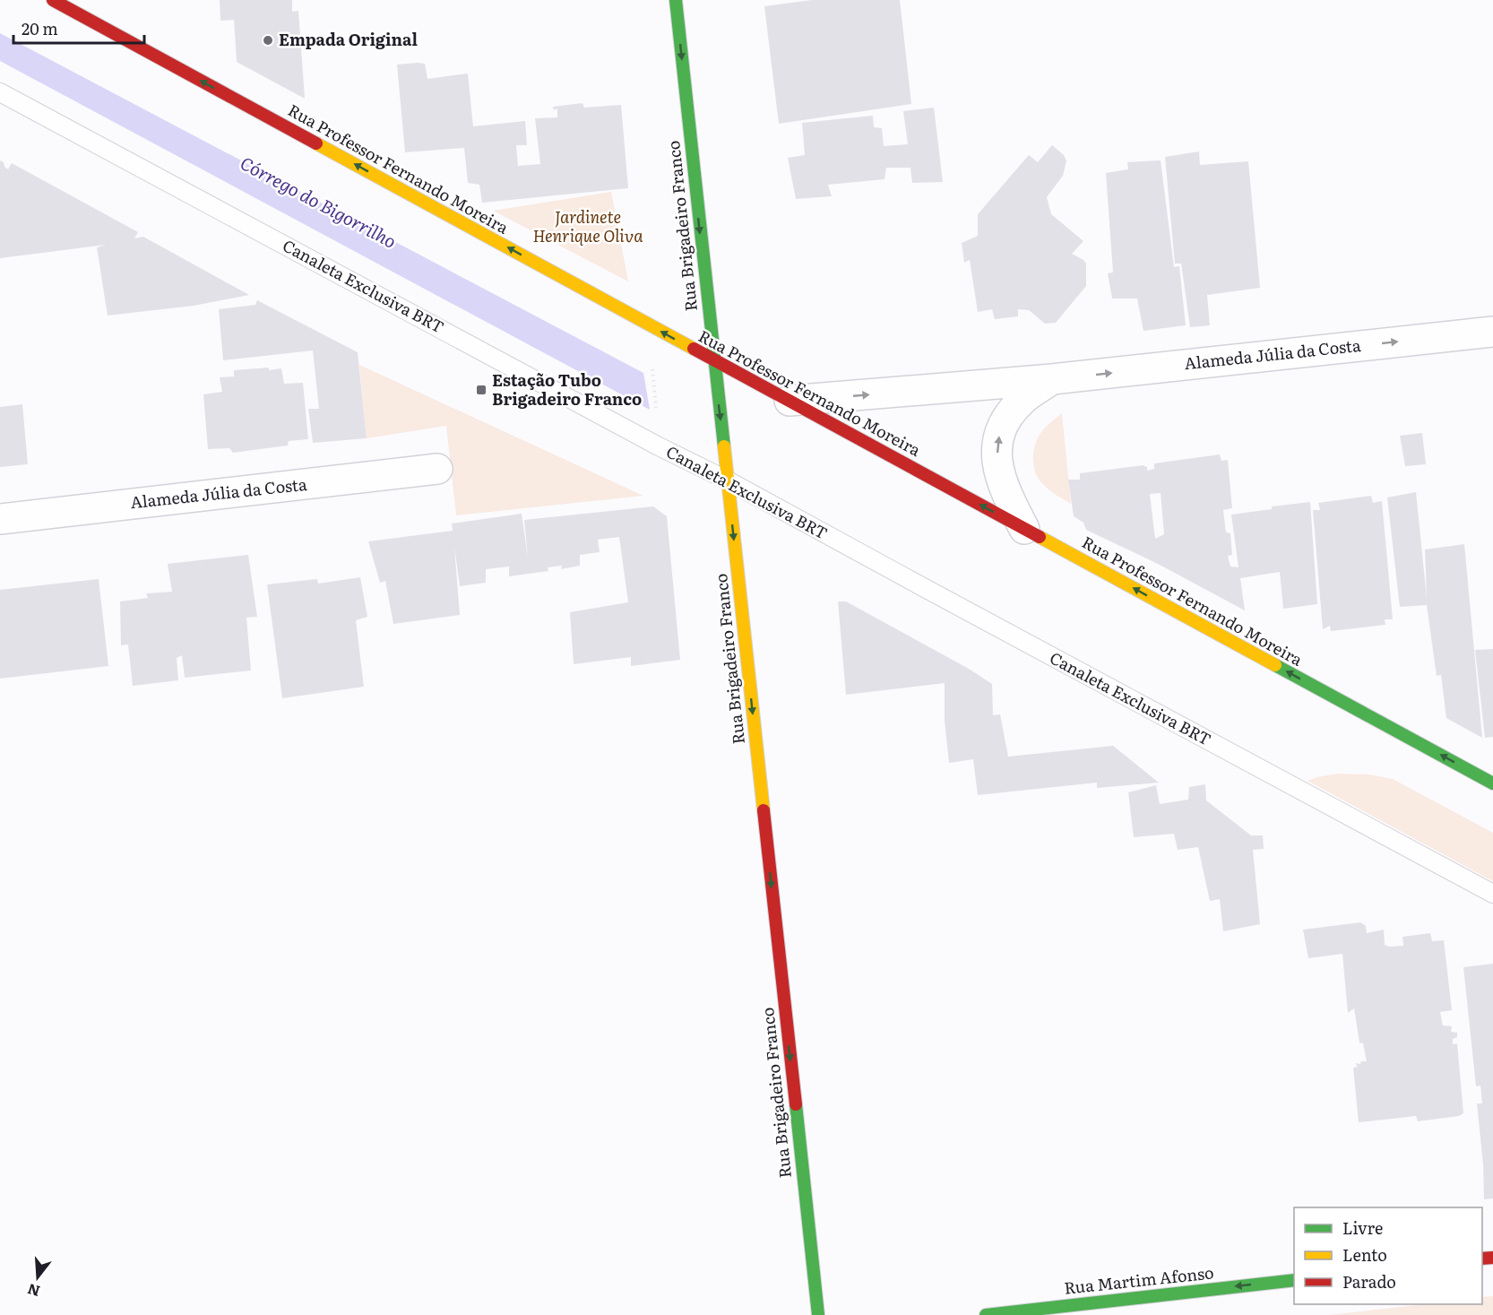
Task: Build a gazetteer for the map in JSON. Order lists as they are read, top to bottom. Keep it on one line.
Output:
{"streets":{"main road":["Rua Professor Fernando Moreira","Rua Brigadeiro Franco","Rua Martim Afonso"],"street":["Alameda Júlia da Costa"],"lane":["Canaleta Exclusiva BRT"]},"crossings":[["Rua Professor Fernando Moreira","Rua Brigadeiro Franco"],["Rua Professor Fernando Moreira","Alameda Júlia da Costa"],["Rua Brigadeiro Franco","Canaleta Exclusiva BRT"]],"one_way":["Rua Professor Fernando Moreira","Rua Brigadeiro Franco","Alameda Júlia da Costa","Rua Martim Afonso"],"water":["Córrego do Bigorrilho"],"parks":["Jardinete Henrique Oliva"],"places":{"other":["Empada Original"],"transit":["Estação Tubo Brigadeiro Franco"]},"legend":["Livre","Lento","Parado"],"scale_bar":"20 m","north":"bottom"}
